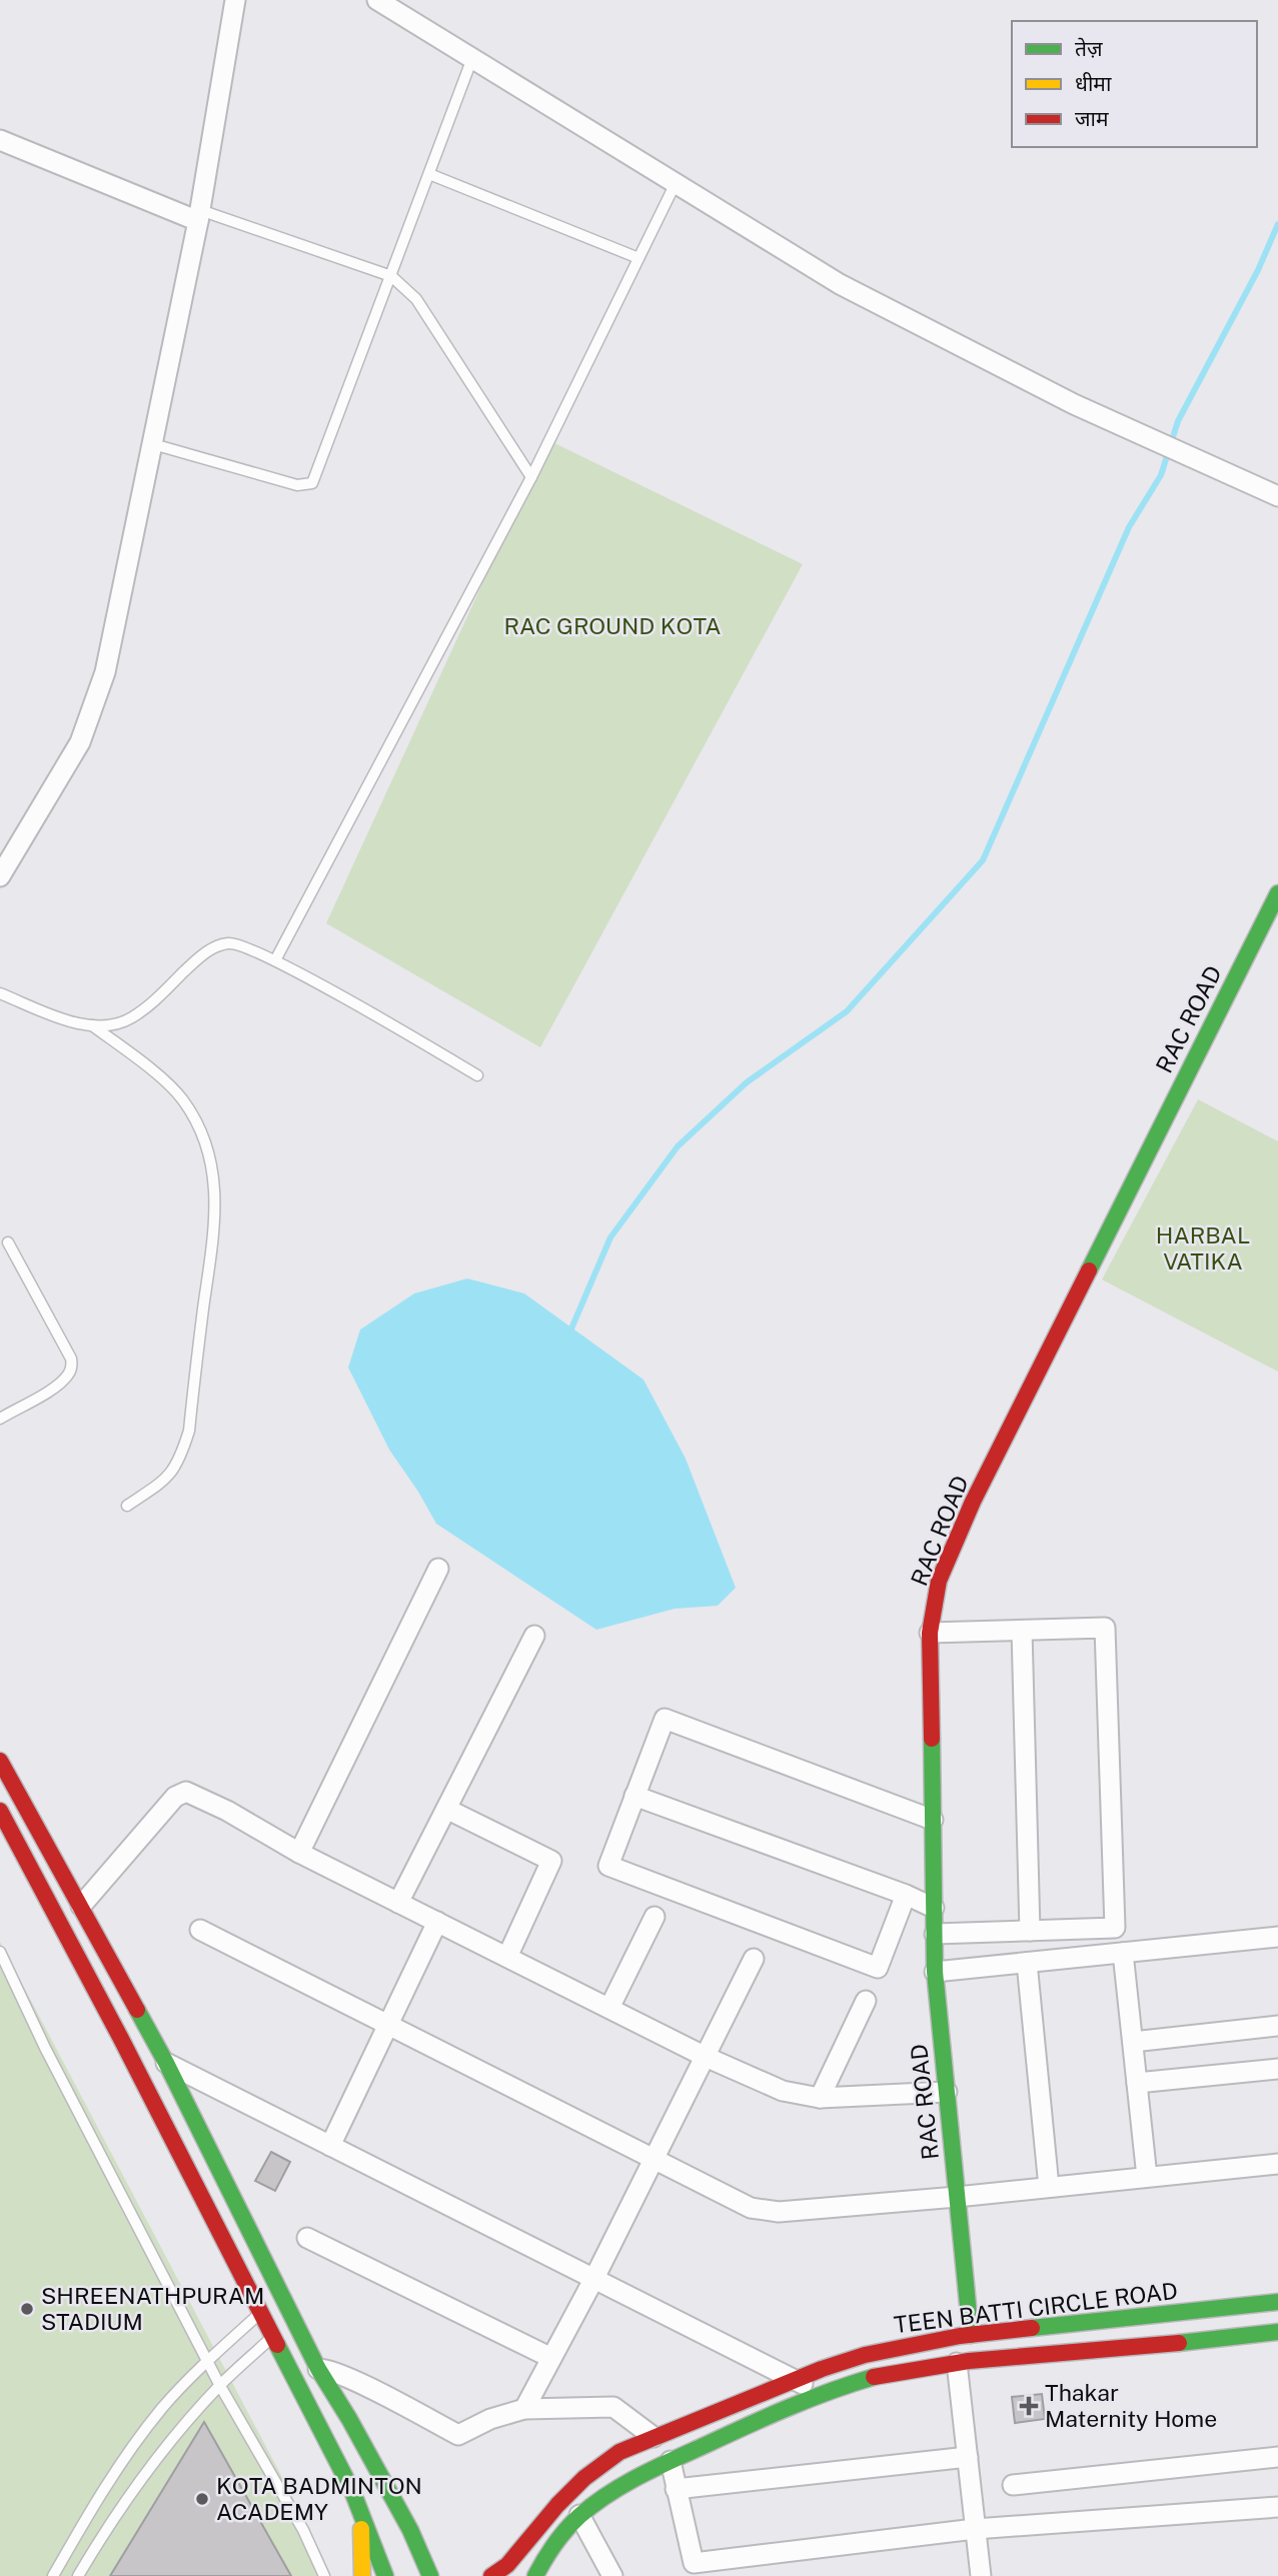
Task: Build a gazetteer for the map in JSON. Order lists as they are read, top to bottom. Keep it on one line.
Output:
{"streets":{"street":["RAC ROAD","TEEN BATTI CIRCLE ROAD"]},"crossings":[["RAC ROAD","TEEN BATTI CIRCLE ROAD"]],"parks":["RAC GROUND KOTA","HARBAL VATIKA"],"places":{"other":["SHREENATHPURAM STADIUM","KOTA BADMINTON ACADEMY"],"health":["Thakar Maternity Home"]},"legend":["तेज़","धीमा","जाम"]}
